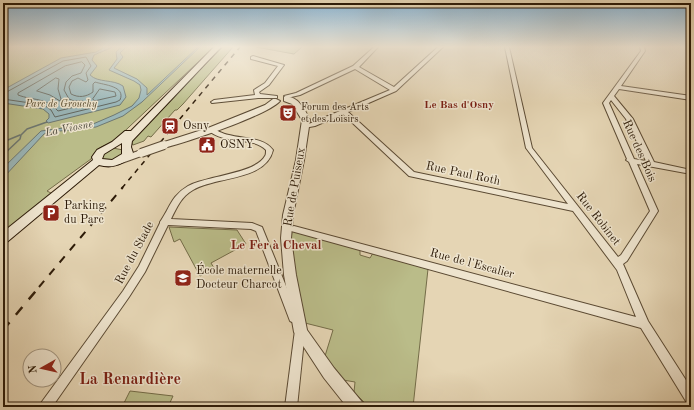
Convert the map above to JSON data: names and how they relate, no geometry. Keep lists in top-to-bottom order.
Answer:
{
  "streets": {
    "street": [
      "Rue des Bois",
      "Rue Paul Roth",
      "Rue de Puiseux",
      "Rue Robinet",
      "Rue du Stade",
      "Rue de l'Escalier"
    ]
  },
  "crossings": [
    ["Rue des Bois", "Rue Robinet"],
    ["Rue Paul Roth", "Rue Robinet"],
    ["Rue Robinet", "Rue de l'Escalier"]
  ],
  "districts": ["Le Bas d'Osny", "Le Fer à Cheval", "La Renardière"],
  "water": ["La Viosne"],
  "parks": ["Parc de Grouchy"],
  "places": {
    "theatre": ["Forum des Arts et des Loisirs"],
    "station": ["Osny"],
    "public building": ["OSNY"],
    "parking": ["Parking du Parc"],
    "school or university": ["École maternelle Docteur Charcot"]
  },
  "north": "left"
}
